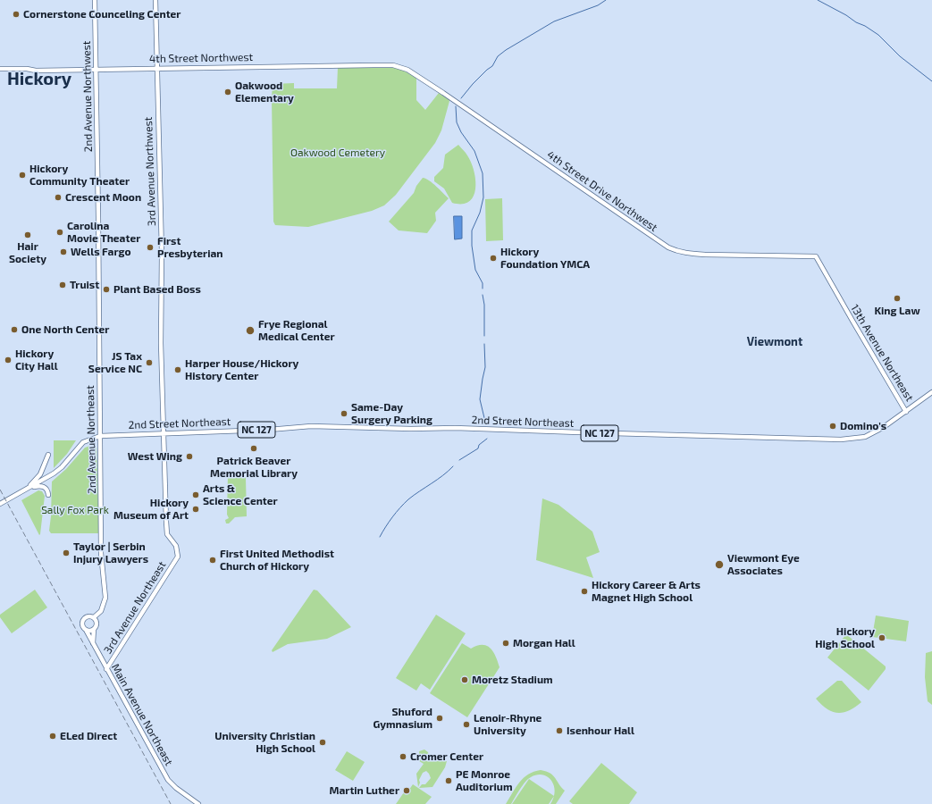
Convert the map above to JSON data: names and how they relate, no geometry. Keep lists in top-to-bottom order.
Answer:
{
  "streets": {
    "main road": [
      "4th Street Northwest",
      "2nd Avenue Northwest",
      "3rd Avenue Northwest",
      "4th Street Drive Northwest",
      "13th Avenue Northeast",
      "2nd Street Northeast",
      "NC 127",
      "2nd Avenue Northeast",
      "3rd Avenue Northeast",
      "Main Avenue Northeast"
    ]
  },
  "crossings": [
    ["4th Street Northwest", "2nd Avenue Northwest"],
    ["4th Street Northwest", "3rd Avenue Northwest"],
    ["4th Street Northwest", "4th Street Drive Northwest"],
    ["2nd Avenue Northwest", "2nd Avenue Northeast"],
    ["3rd Avenue Northwest", "3rd Avenue Northeast"],
    ["4th Street Drive Northwest", "13th Avenue Northeast"],
    ["13th Avenue Northeast", "2nd Street Northeast"],
    ["2nd Street Northeast", "NC 127"],
    ["2nd Street Northeast", "2nd Avenue Northeast"],
    ["2nd Street Northeast", "3rd Avenue Northeast"],
    ["NC 127", "2nd Avenue Northeast"],
    ["2nd Avenue Northeast", "Main Avenue Northeast"],
    ["3rd Avenue Northeast", "Main Avenue Northeast"]
  ],
  "districts": ["Hickory", "Viewmont"],
  "parks": ["Oakwood Cemetery", "Sally Fox Park"],
  "places": [
    "Cornerstone Counceling Center",
    "Oakwood Elementary",
    "Hickory Community Theater",
    "Crescent Moon",
    "Carolina Movie Theater",
    "Hair Society",
    "First Presbyterian",
    "Wells Fargo",
    "Hickory Foundation YMCA",
    "Truist",
    "Plant Based Boss",
    "King Law",
    "One North Center",
    "Frye Regional Medical Center",
    "Hickory City Hall",
    "JS Tax Service NC",
    "Harper House/Hickory History Center",
    "Same-Day Surgery Parking",
    "Domino's",
    "Patrick Beaver Memorial Library",
    "West Wing",
    "Arts & Science Center",
    "Hickory Museum of Art",
    "Taylor | Serbin Injury Lawyers",
    "First United Methodist Church of Hickory",
    "Viewmont Eye Associates",
    "Hickory Career & Arts Magnet High School",
    "Hickory High School",
    "Morgan Hall",
    "Moretz Stadium",
    "Shuford Gymnasium",
    "Lenoir-Rhyne University",
    "Isenhour Hall",
    "ELed Direct",
    "University Christian High School",
    "Cromer Center",
    "PE Monroe Auditorium",
    "Martin Luther"
  ]
}
